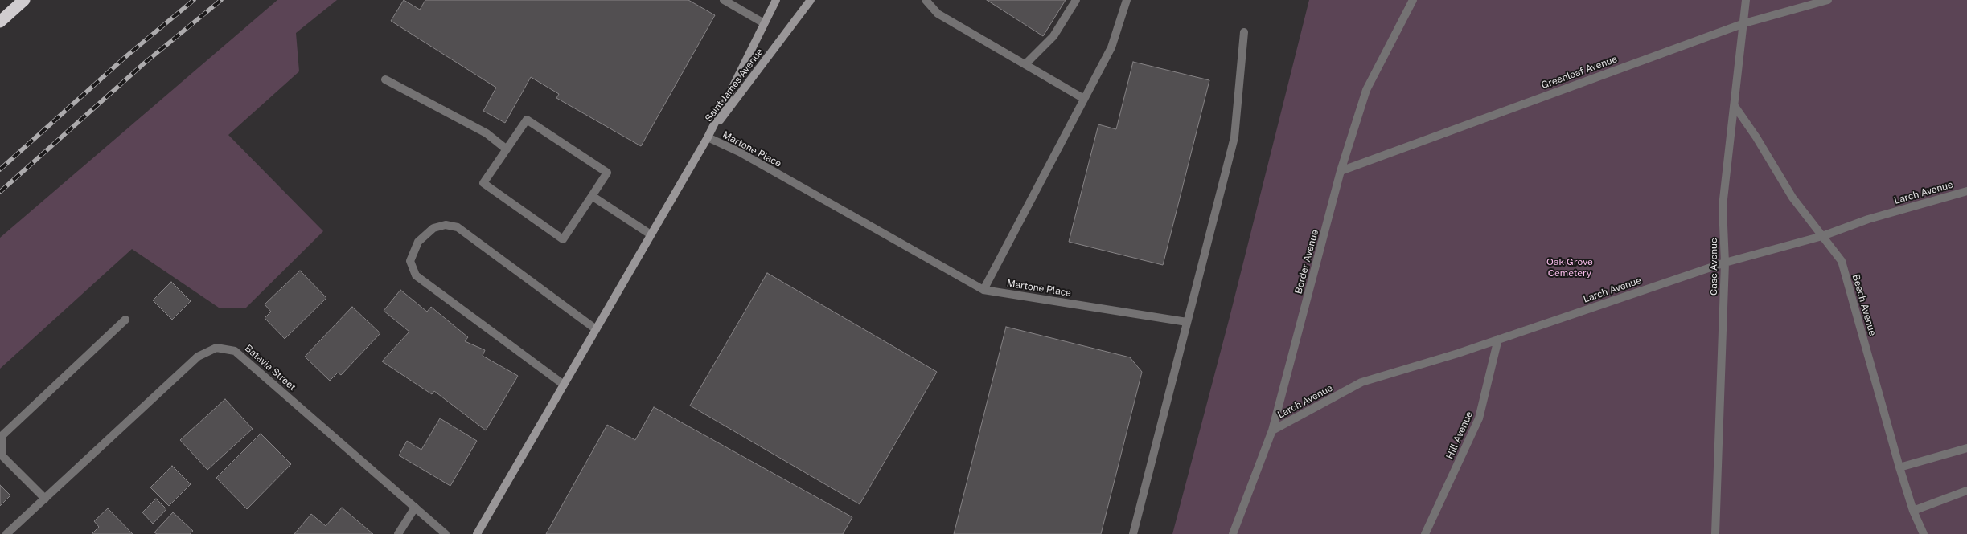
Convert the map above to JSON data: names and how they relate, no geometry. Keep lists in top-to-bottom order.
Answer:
{
  "streets": {
    "main road": ["Saint James Avenue"],
    "street": [
      "Greenleaf Avenue",
      "Martone Place",
      "Larch Avenue",
      "Border Avenue",
      "Case Avenue",
      "Beech Avenue",
      "Batavia Street",
      "Hill Avenue"
    ]
  },
  "crossings": [
    ["Greenleaf Avenue", "Border Avenue"],
    ["Greenleaf Avenue", "Case Avenue"],
    ["Saint James Avenue", "Martone Place"],
    ["Larch Avenue", "Border Avenue"],
    ["Larch Avenue", "Case Avenue"],
    ["Larch Avenue", "Beech Avenue"],
    ["Larch Avenue", "Hill Avenue"],
    ["Case Avenue", "Beech Avenue"]
  ],
  "parks": ["Oak Grove Cemetery"]
}
